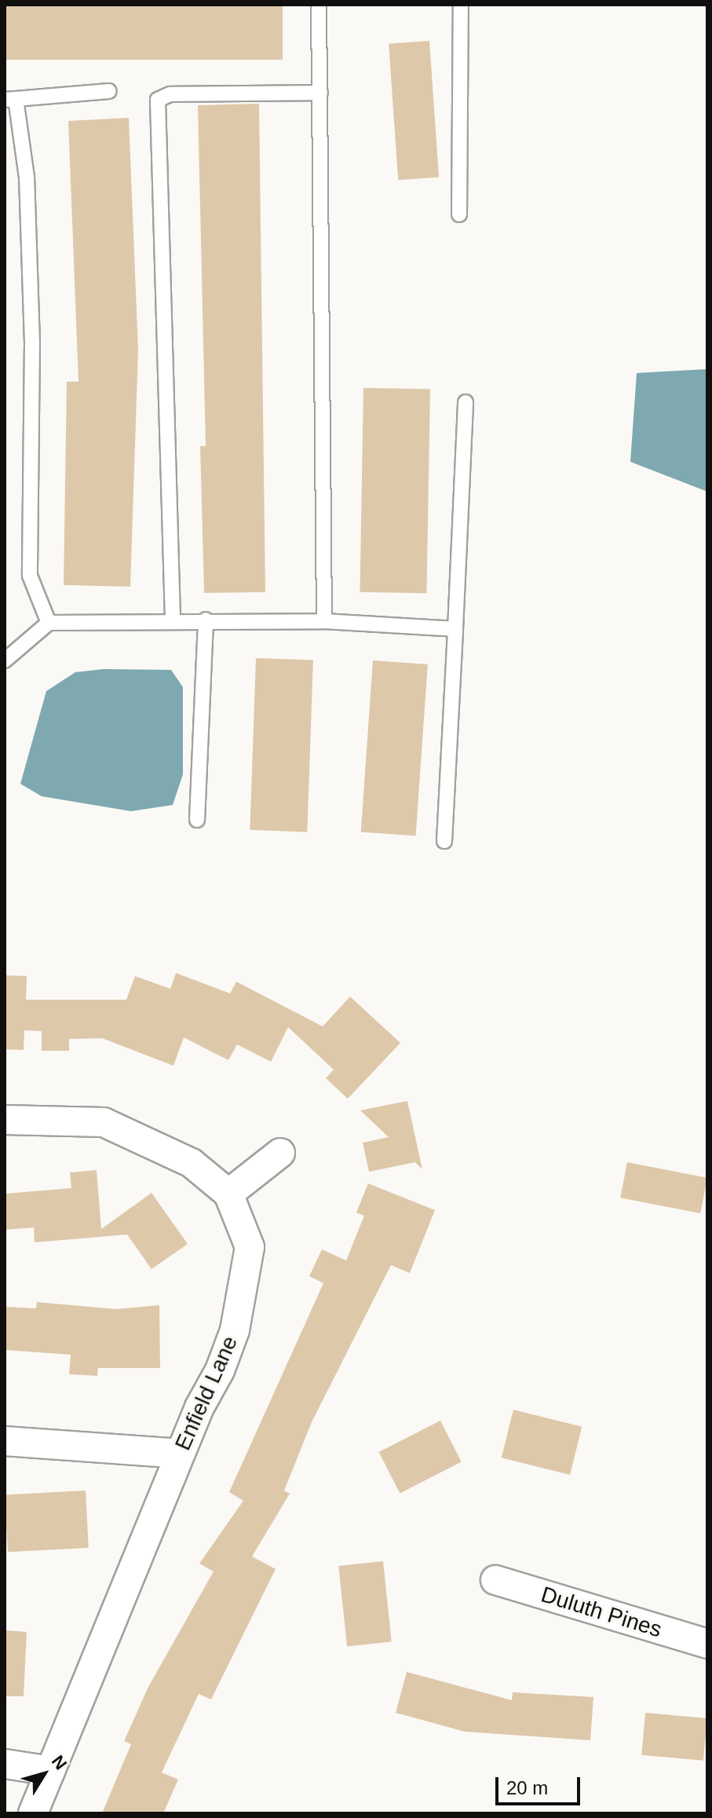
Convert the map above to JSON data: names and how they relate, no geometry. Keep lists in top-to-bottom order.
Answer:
{
  "streets": {
    "street": ["Enfield Lane", "Duluth Pines"]
  },
  "scale_bar": "20 m",
  "north": "top right"
}
